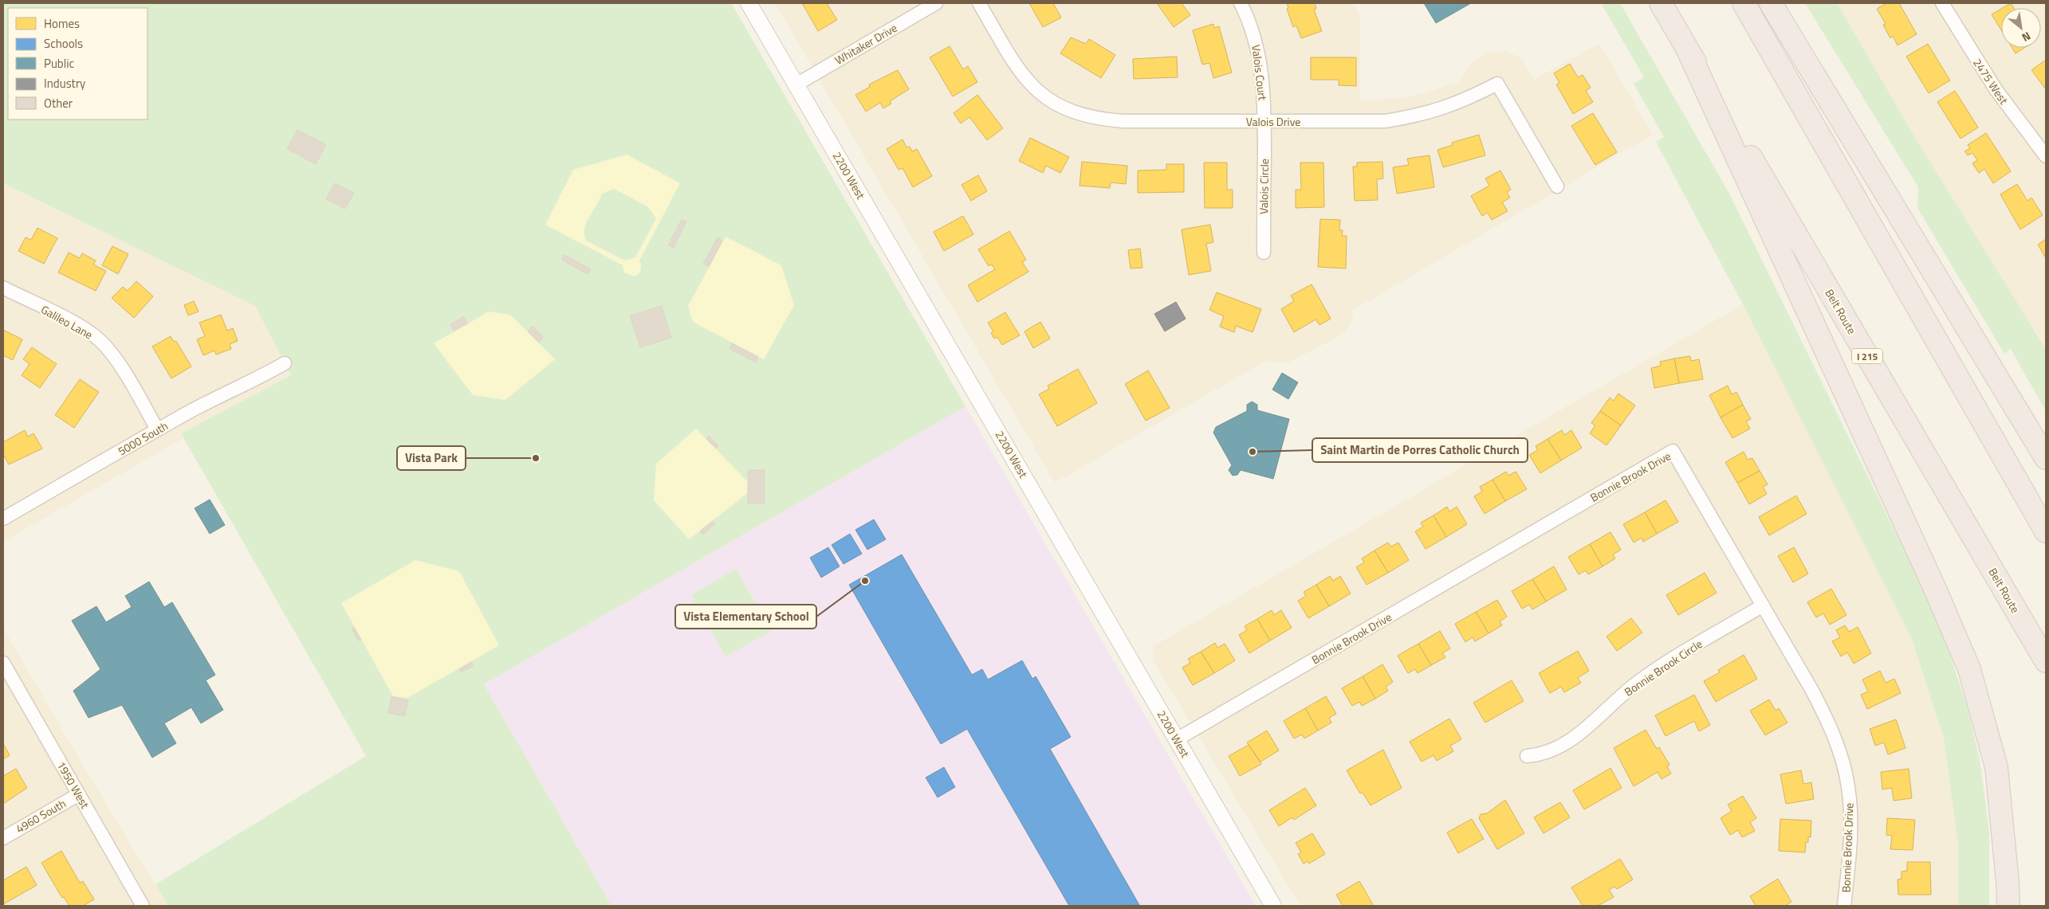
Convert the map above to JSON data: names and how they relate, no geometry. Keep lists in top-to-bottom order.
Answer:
{
  "streets": {
    "highway": ["Belt Route", "I 215"],
    "street": [
      "Whitaker Drive",
      "Valois Court",
      "2475 West",
      "Valois Drive",
      "2200 West",
      "Valois Circle",
      "Galileo Lane",
      "5000 South",
      "Bonnie Brook Drive",
      "Bonnie Brook Circle",
      "1950 West",
      "4960 South"
    ]
  },
  "crossings": [
    ["Whitaker Drive", "2200 West"],
    ["Valois Court", "Valois Drive"],
    ["Valois Court", "Valois Circle"],
    ["Valois Drive", "Valois Circle"],
    ["2200 West", "Bonnie Brook Drive"],
    ["Galileo Lane", "5000 South"],
    ["Bonnie Brook Drive", "Bonnie Brook Circle"],
    ["1950 West", "4960 South"]
  ],
  "places": ["Saint Martin de Porres Catholic Church", "Vista Park", "Vista Elementary School"],
  "legend": [
    "Homes",
    "Schools",
    "Public",
    "Industry",
    "Other"
  ],
  "north": "bottom right"
}
